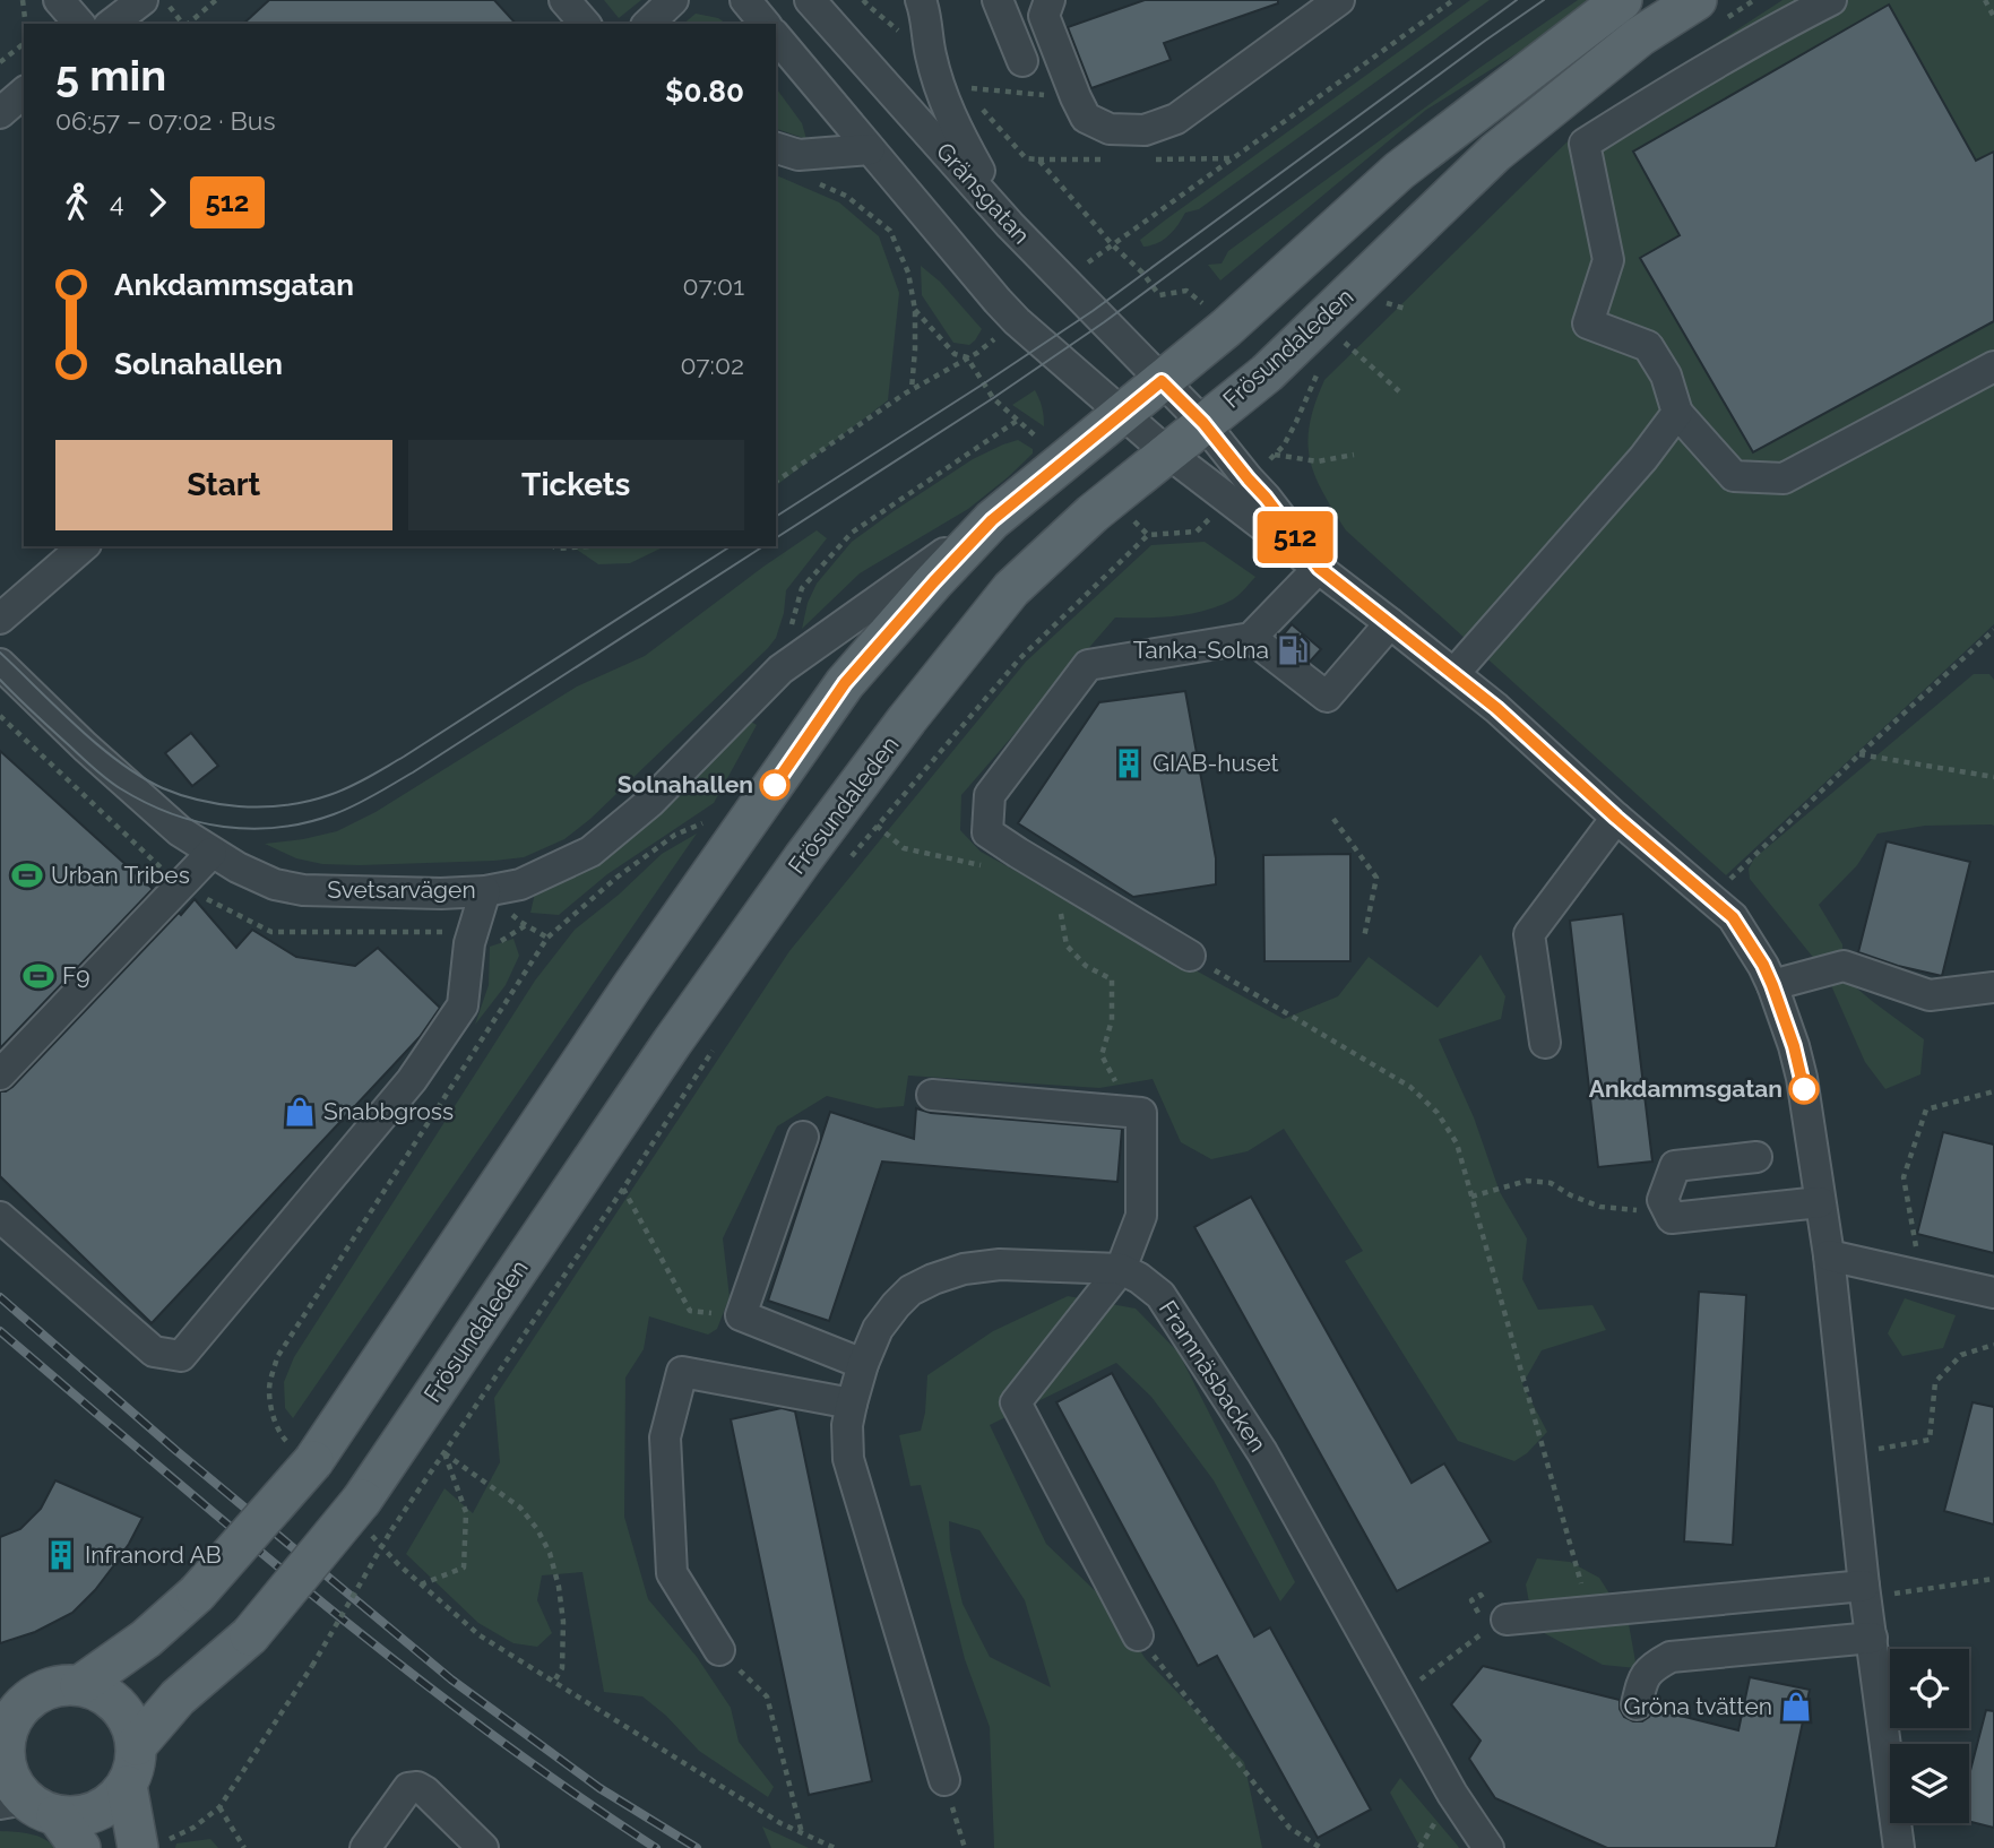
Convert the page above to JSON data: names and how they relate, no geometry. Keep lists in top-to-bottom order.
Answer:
{
  "streets": {
    "main road": ["Frösundaleden"],
    "street": ["Gränsgatan", "Svetsarvägen", "Framnäsbacken"]
  },
  "crossings": [
    ["Gränsgatan", "Frösundaleden"]
  ],
  "places": {
    "fuel station": ["Tanka-Solna"],
    "building": ["GIAB-huset", "Infranord AB"],
    "other": ["Solnahallen", "Ankdammsgatan"],
    "sports": ["Urban Tribes", "F9"],
    "shop": ["Snabbgross", "Gröna tvätten"]
  },
  "lines": ["bus line 512"],
  "page": {
    "on_map": "512",
    "heading": ["5 min", "06:57 – 07:02 · Bus", "$0.80"],
    "legs": ["4", "512"],
    "list": [
      {
        "name": "Ankdammsgatan",
        "value": "07:01"
      },
      {
        "name": "Solnahallen",
        "value": "07:02"
      }
    ],
    "buttons": ["Start", "Tickets"]
  }
}
